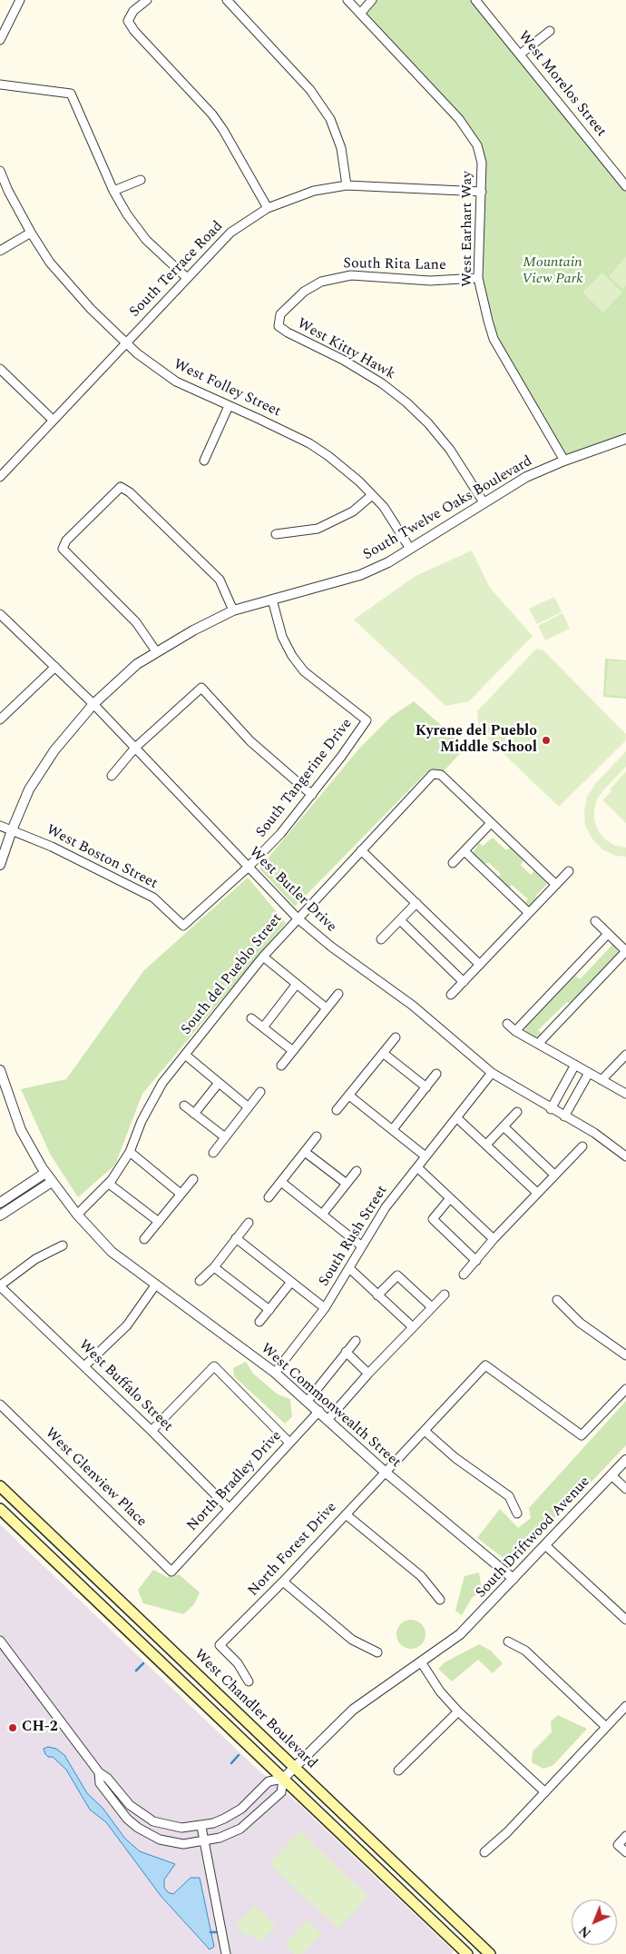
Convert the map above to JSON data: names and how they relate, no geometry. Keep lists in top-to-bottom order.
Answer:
{
  "streets": {
    "main road": ["West Chandler Boulevard"],
    "street": [
      "West Morelos Street",
      "West Earhart Way",
      "South Rita Lane",
      "South Terrace Road",
      "West Kitty Hawk",
      "West Folley Street",
      "South Twelve Oaks Boulevard",
      "South Tangerine Drive",
      "West Boston Street",
      "West Butler Drive",
      "South del Pueblo Street",
      "South Rush Street",
      "West Buffalo Street",
      "West Commonwealth Street",
      "West Glenview Place",
      "North Bradley Drive",
      "South Driftwood Avenue",
      "North Forest Drive"
    ]
  },
  "crossings": [
    ["West Earhart Way", "South Rita Lane"],
    ["West Earhart Way", "South Terrace Road"],
    ["West Earhart Way", "South Twelve Oaks Boulevard"],
    ["South Rita Lane", "West Kitty Hawk"],
    ["South Terrace Road", "West Folley Street"],
    ["West Kitty Hawk", "South Twelve Oaks Boulevard"],
    ["West Folley Street", "South Twelve Oaks Boulevard"],
    ["South Twelve Oaks Boulevard", "South Tangerine Drive"],
    ["South Twelve Oaks Boulevard", "West Boston Street"],
    ["South Twelve Oaks Boulevard", "West Butler Drive"],
    ["South Tangerine Drive", "West Boston Street"],
    ["South Tangerine Drive", "West Butler Drive"],
    ["West Butler Drive", "South del Pueblo Street"],
    ["West Butler Drive", "South Rush Street"],
    ["South del Pueblo Street", "West Commonwealth Street"],
    ["South Rush Street", "West Commonwealth Street"],
    ["West Buffalo Street", "North Bradley Drive"],
    ["West Commonwealth Street", "North Bradley Drive"],
    ["West Commonwealth Street", "South Driftwood Avenue"],
    ["West Commonwealth Street", "North Forest Drive"],
    ["West Glenview Place", "North Bradley Drive"],
    ["South Driftwood Avenue", "West Chandler Boulevard"]
  ],
  "parks": ["Mountain View Park"],
  "places": ["Kyrene del Pueblo Middle School", "CH-2"],
  "north": "bottom left"
}
